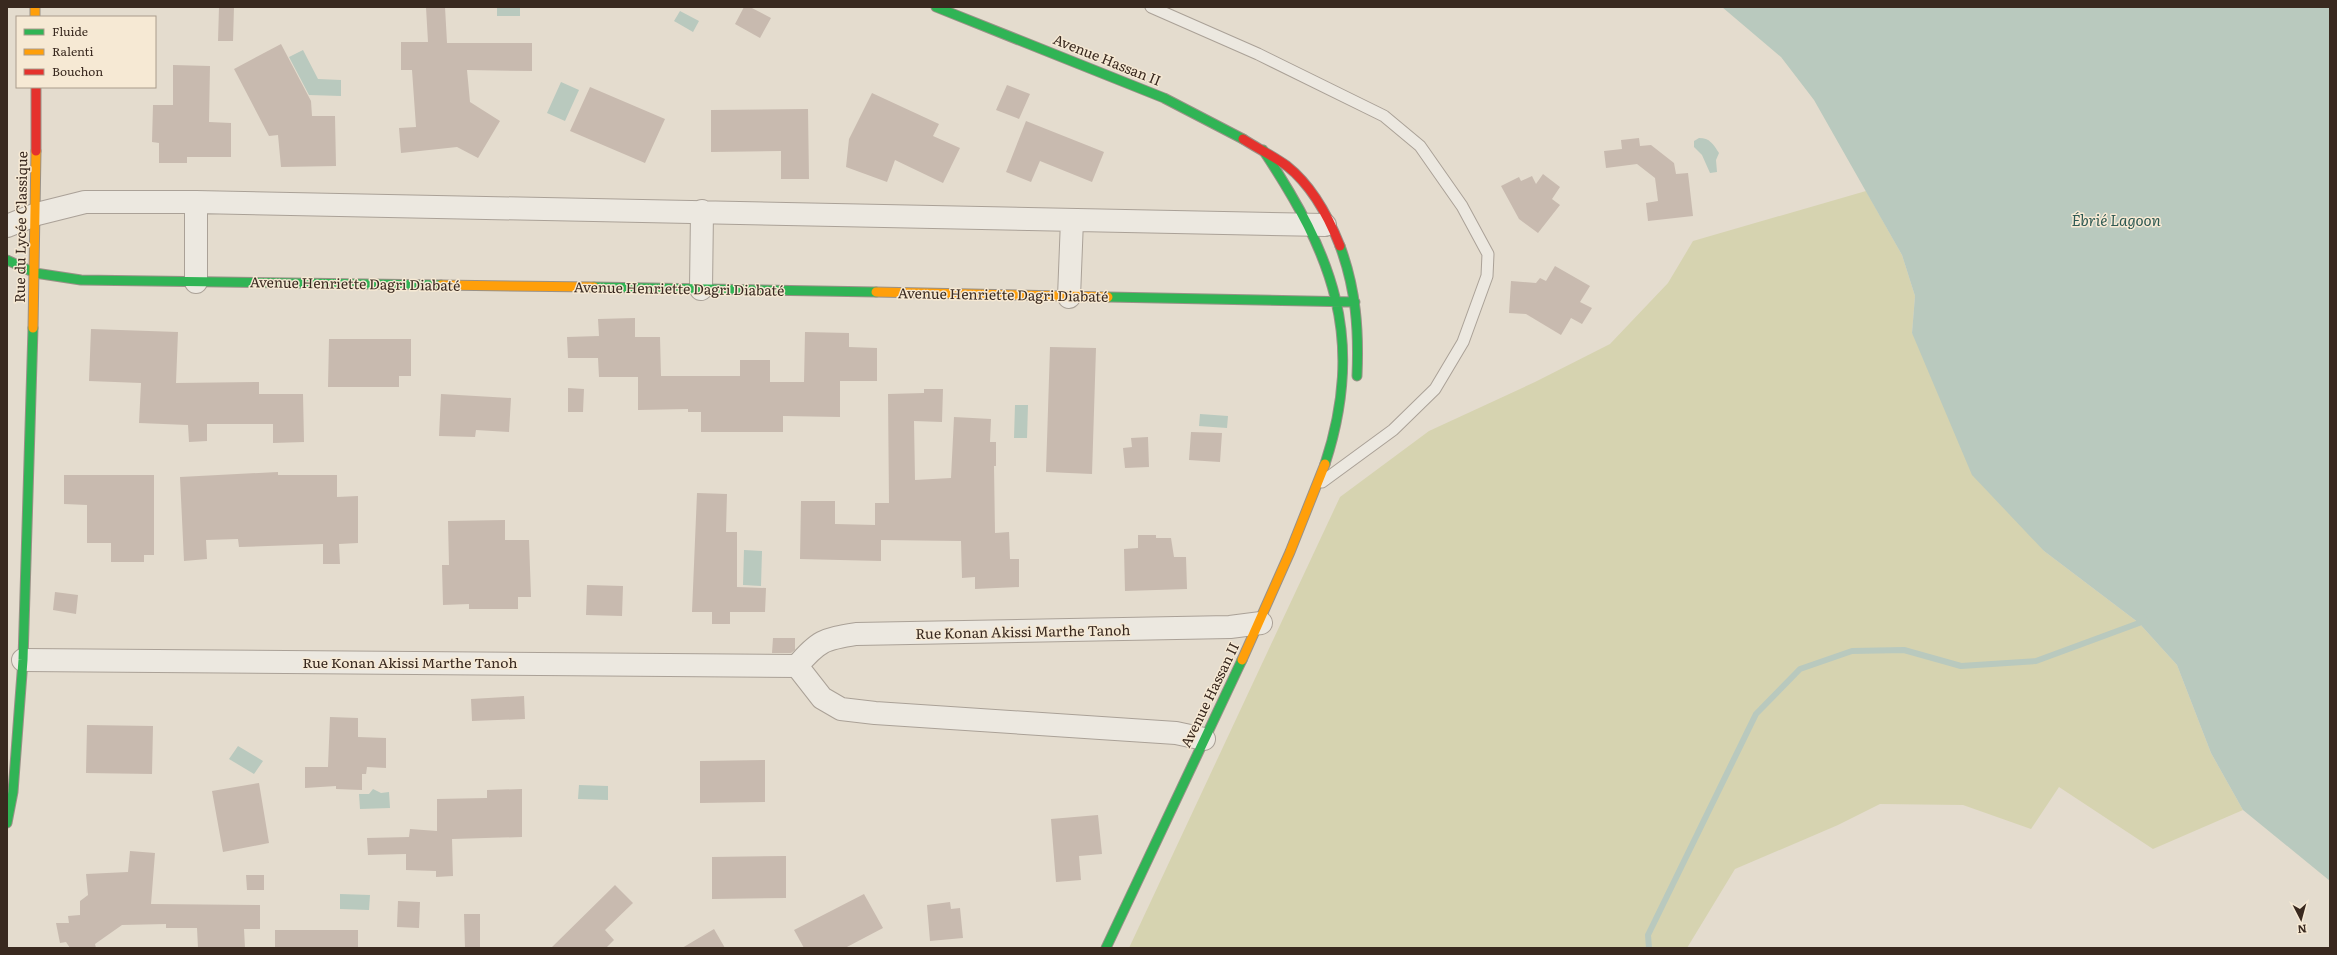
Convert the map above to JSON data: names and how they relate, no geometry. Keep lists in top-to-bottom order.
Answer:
{
  "streets": {
    "street": [
      "Avenue Hassan II",
      "Rue du Lycée Classique",
      "Avenue Henriette Dagri Diabaté",
      "Rue Konan Akissi Marthe Tanoh"
    ]
  },
  "crossings": [
    ["Avenue Hassan II", "Avenue Henriette Dagri Diabaté"],
    ["Avenue Hassan II", "Rue Konan Akissi Marthe Tanoh"],
    ["Rue du Lycée Classique", "Avenue Henriette Dagri Diabaté"],
    ["Rue du Lycée Classique", "Rue Konan Akissi Marthe Tanoh"]
  ],
  "water": ["Ébrié Lagoon"],
  "legend": ["Fluide", "Ralenti", "Bouchon"],
  "north": "bottom"
}
